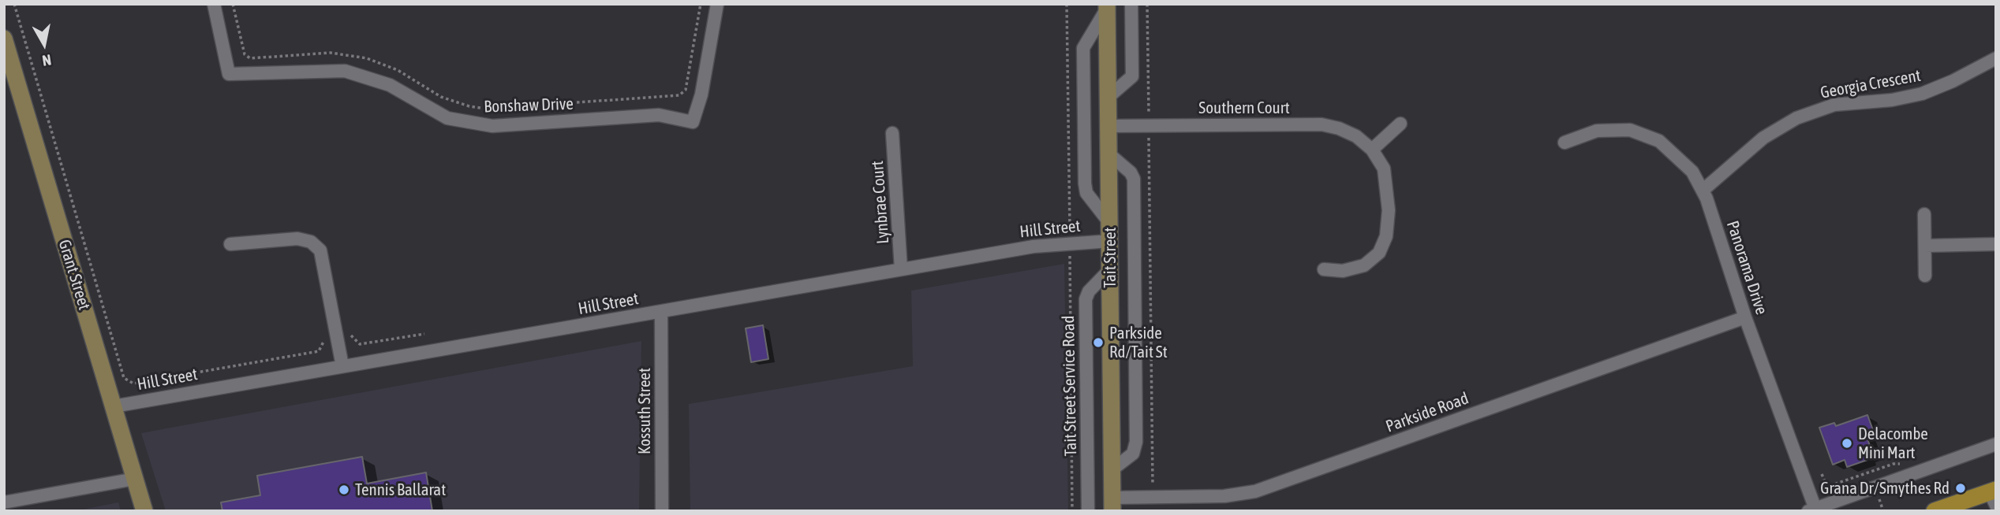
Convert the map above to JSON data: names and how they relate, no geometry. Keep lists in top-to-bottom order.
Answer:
{
  "streets": {
    "street": [
      "Georgia Crescent",
      "Bonshaw Drive",
      "Southern Court",
      "Lynbrae Court",
      "Hill Street",
      "Tait Street",
      "Panorama Drive",
      "Grant Street",
      "Tait Street Service Road",
      "Kossuth Street",
      "Parkside Road"
    ]
  },
  "crossings": [
    ["Georgia Crescent", "Panorama Drive"],
    ["Southern Court", "Tait Street"],
    ["Lynbrae Court", "Hill Street"],
    ["Hill Street", "Tait Street"],
    ["Hill Street", "Grant Street"],
    ["Hill Street", "Kossuth Street"],
    ["Tait Street", "Tait Street Service Road"],
    ["Tait Street", "Parkside Road"],
    ["Panorama Drive", "Parkside Road"]
  ],
  "places": [
    "Parkside Rd/Tait St",
    "Delacombe Mini Mart",
    "Grana Dr/Smythes Rd",
    "Tennis Ballarat"
  ],
  "north": "bottom"
}
